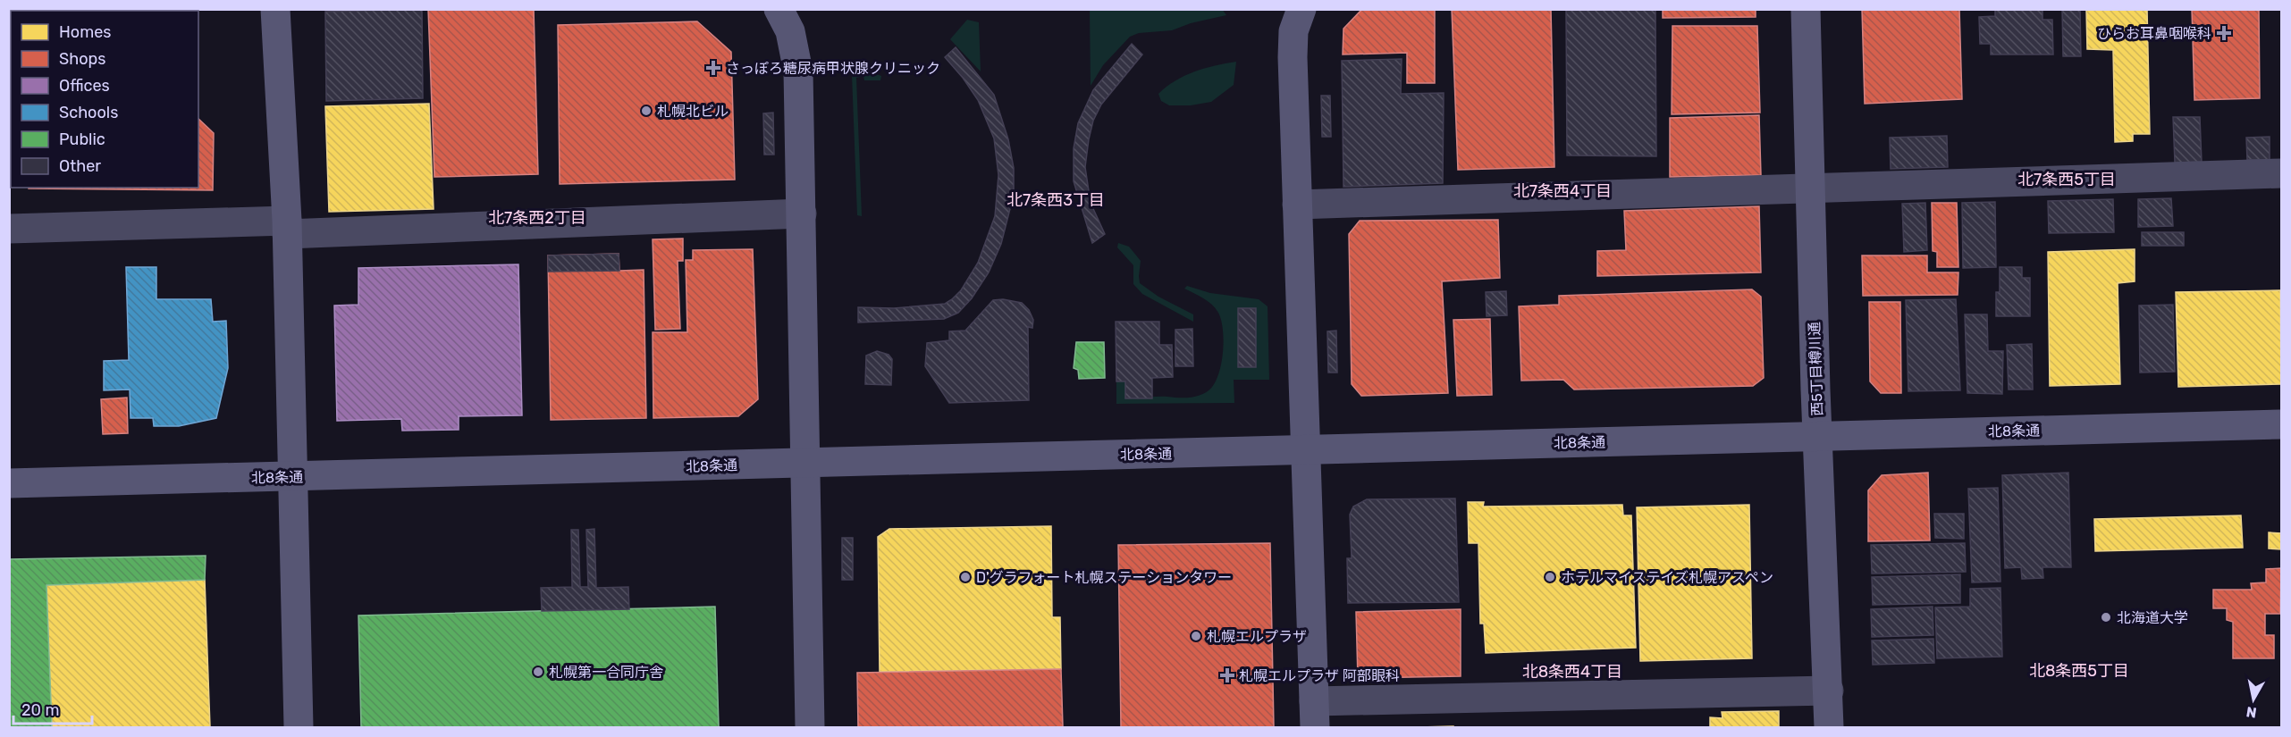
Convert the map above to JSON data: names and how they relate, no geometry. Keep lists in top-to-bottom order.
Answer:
{
  "streets": {
    "street": ["西5丁目樽川通", "北8条通"]
  },
  "crossings": [
    ["西5丁目樽川通", "北8条通"]
  ],
  "districts": [
    "北7条西5丁目",
    "北7条西4丁目",
    "北7条西3丁目",
    "北7条西2丁目",
    "北8条西5丁目",
    "北8条西4丁目"
  ],
  "places": {
    "health": ["ひらお耳鼻咽喉科", "さっぽろ糖尿病甲状腺クリニック", "札幌エルプラザ 阿部眼科"],
    "other": [
      "札幌北ビル",
      "D'グラフォート札幌ステーションタワー",
      "ホテルマイステイズ札幌アスペン",
      "北海道大学",
      "札幌エルプラザ",
      "札幌第一合同庁舎"
    ]
  },
  "legend": [
    "Homes",
    "Shops",
    "Offices",
    "Schools",
    "Public",
    "Other"
  ],
  "scale_bar": "20 m",
  "north": "bottom"
}
